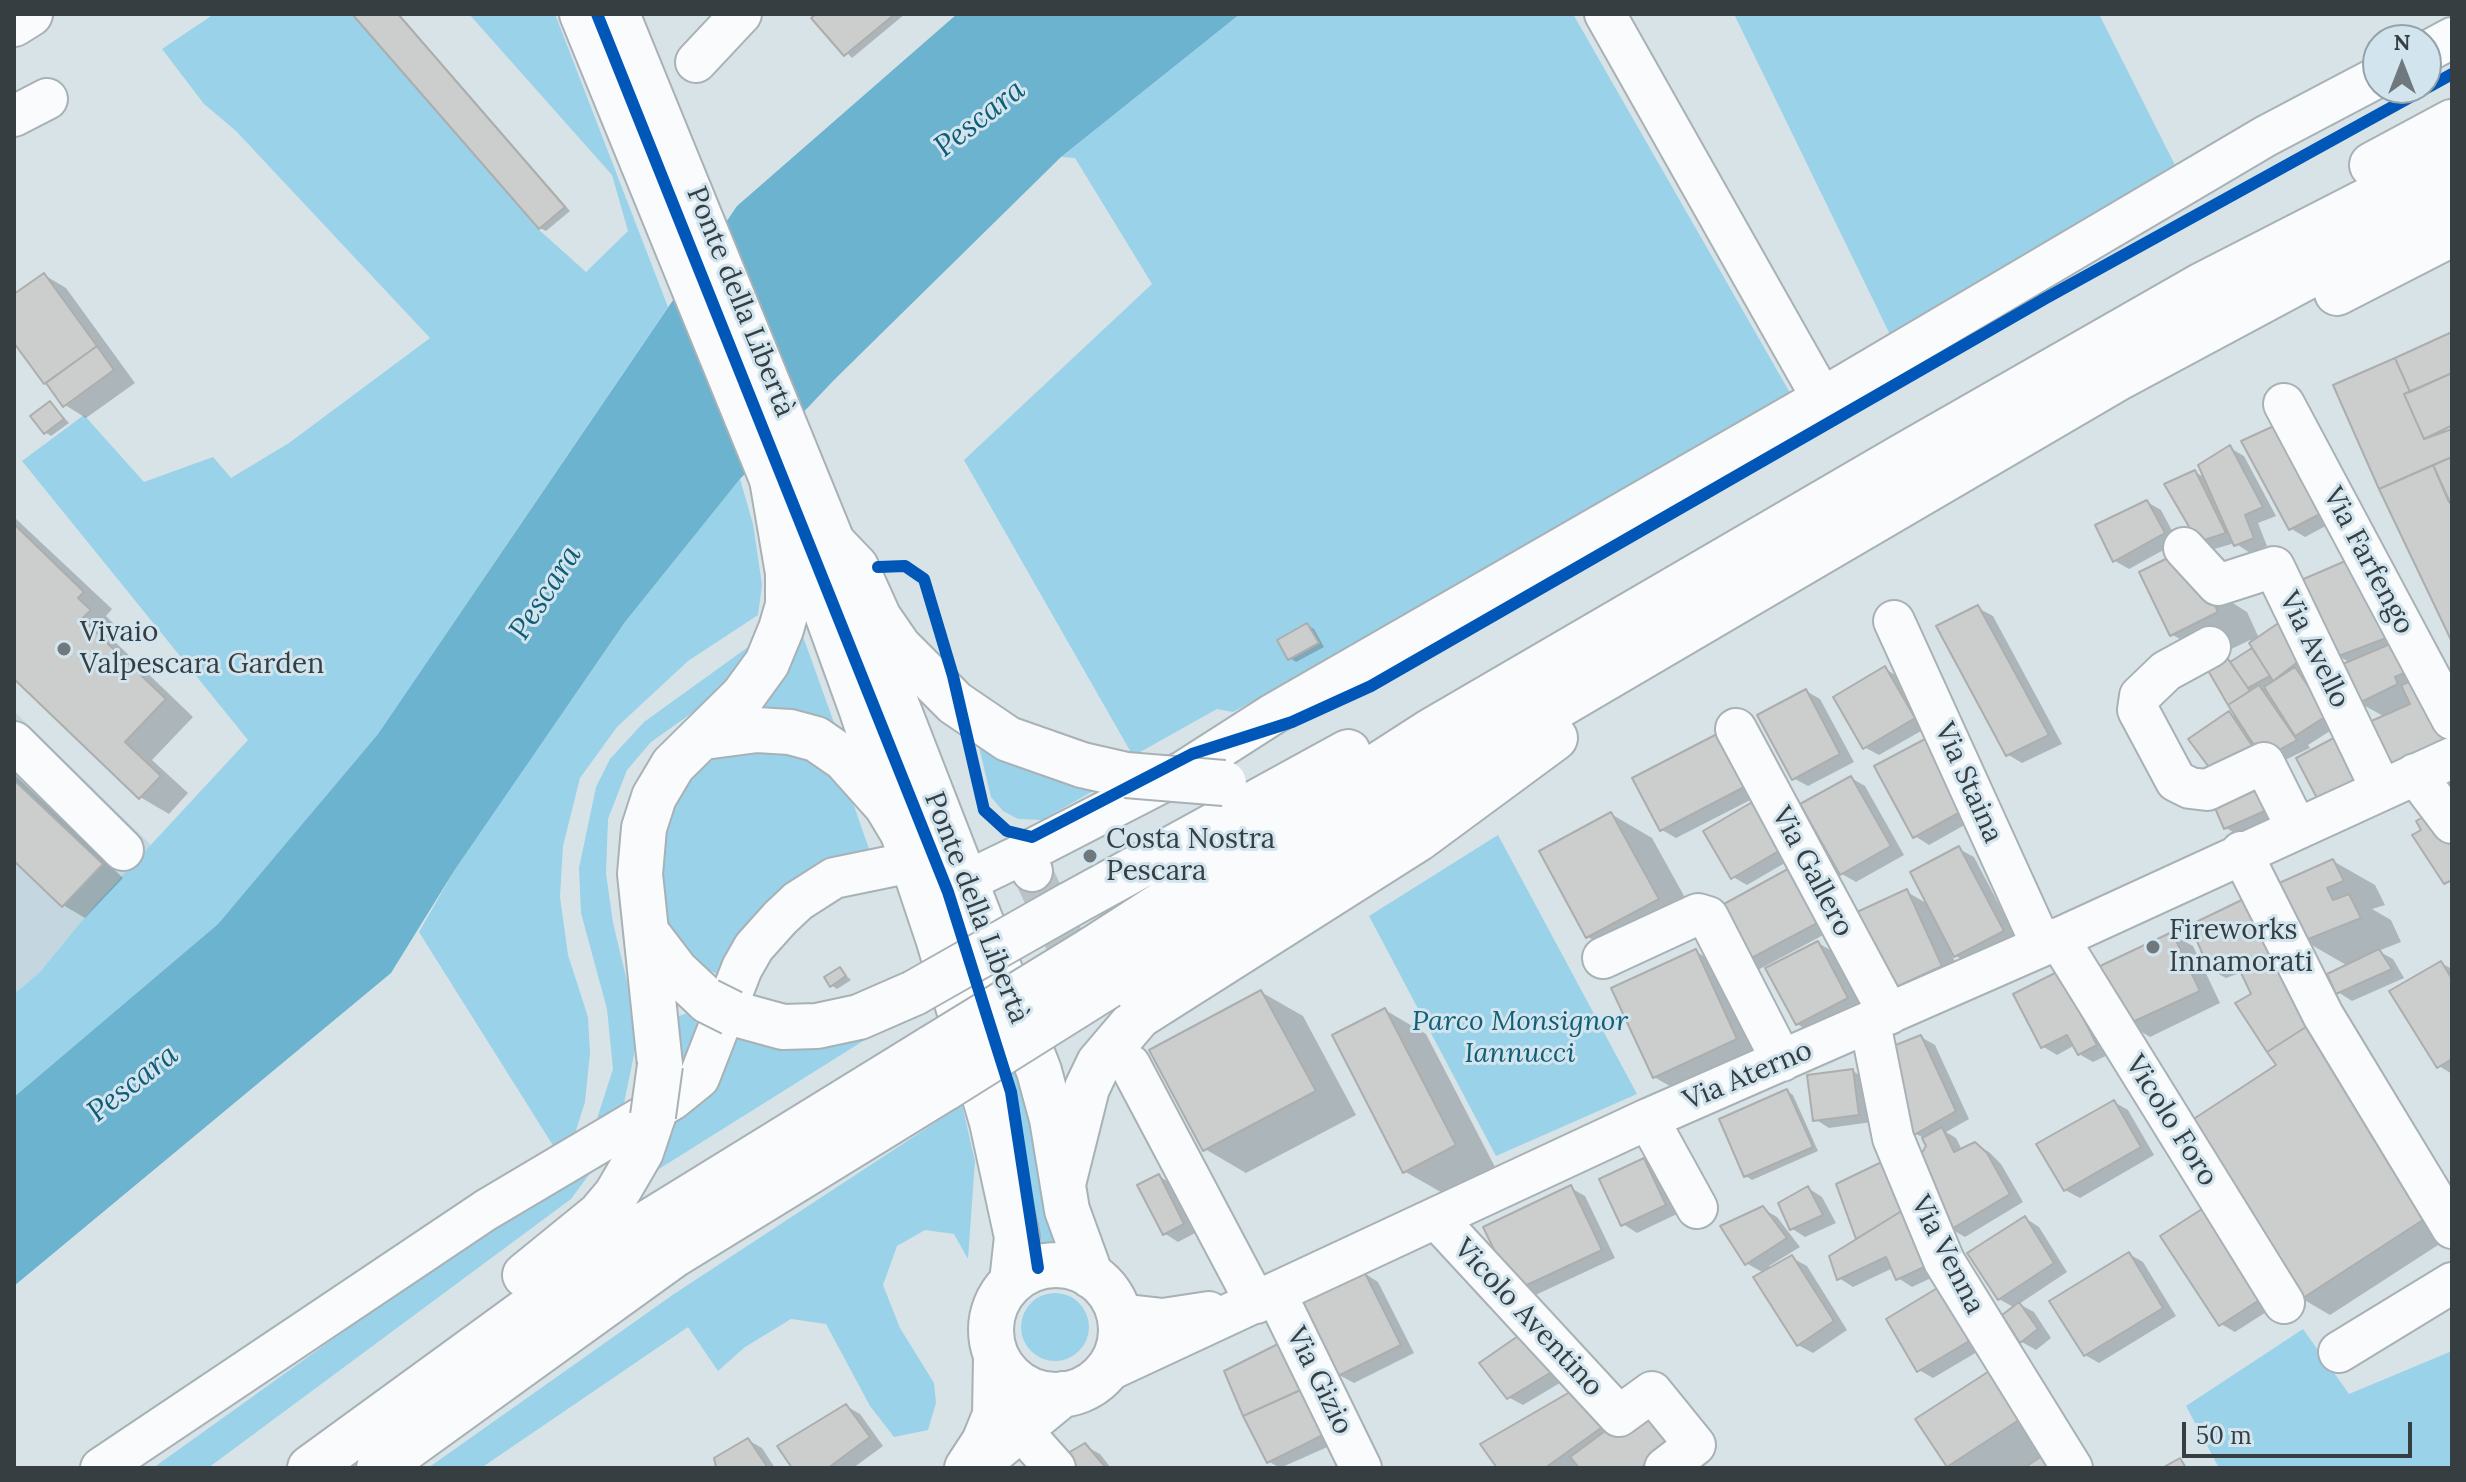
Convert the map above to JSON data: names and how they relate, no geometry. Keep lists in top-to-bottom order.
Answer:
{
  "streets": {
    "main road": ["Ponte della Libertà"],
    "street": [
      "Via Farfengo",
      "Via Avello",
      "Via Staina",
      "Via Gallero",
      "Via Aterno",
      "Vicolo Foro",
      "Via Venna",
      "Vicolo Aventino",
      "Via Gizio"
    ]
  },
  "crossings": [
    ["Ponte della Libertà", "Via Aterno"],
    ["Via Avello", "Via Aterno"],
    ["Via Staina", "Via Aterno"],
    ["Via Staina", "Vicolo Foro"],
    ["Via Gallero", "Via Aterno"],
    ["Via Gallero", "Via Venna"],
    ["Via Aterno", "Vicolo Foro"],
    ["Via Aterno", "Via Venna"],
    ["Via Aterno", "Vicolo Aventino"],
    ["Via Aterno", "Via Gizio"]
  ],
  "water": ["Pescara"],
  "parks": ["Parco Monsignor Iannucci"],
  "places": ["Vivaio Valpescara Garden", "Costa Nostra Pescara", "Fireworks Innamorati"],
  "scale_bar": "50 m",
  "north": "top"
}
